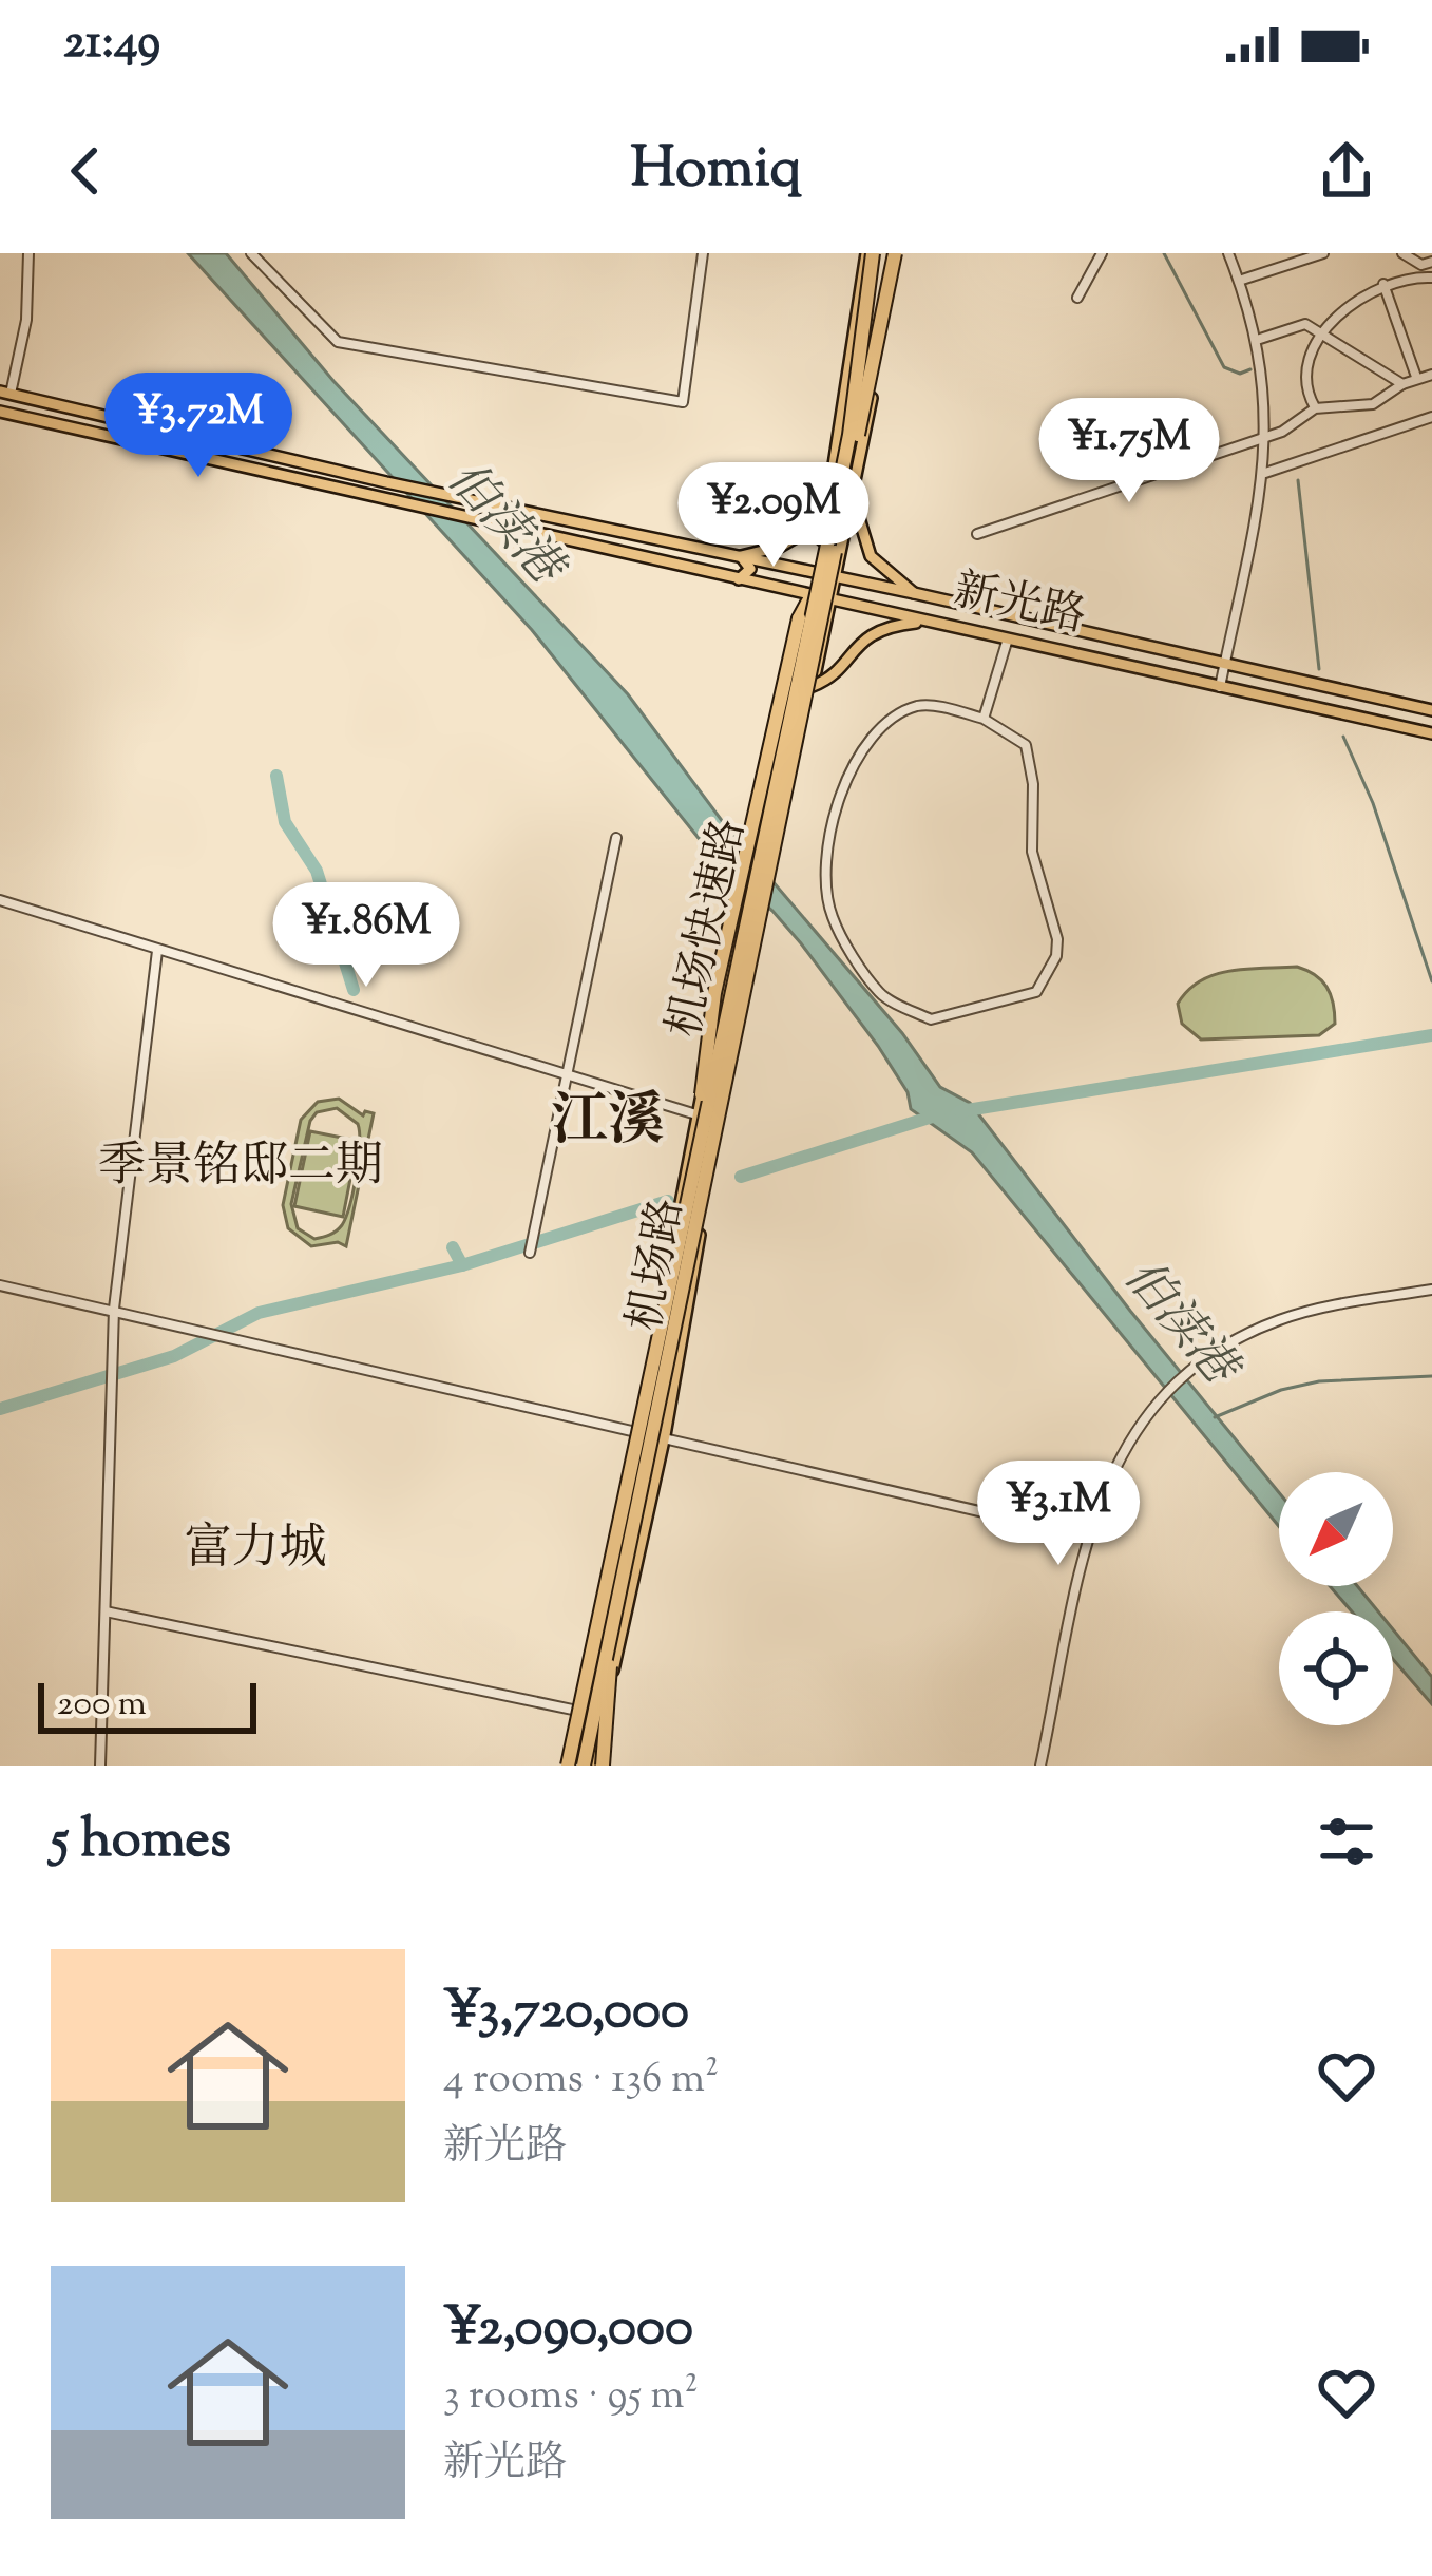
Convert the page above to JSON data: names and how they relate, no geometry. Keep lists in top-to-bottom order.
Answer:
{
  "streets": {
    "highway": ["机场快速路"],
    "main road": ["新光路", "机场路"]
  },
  "crossings": [
    ["新光路", "机场路"],
    ["机场快速路", "机场路"]
  ],
  "districts": ["江溪", "季景铭邸二期", "富力城"],
  "water": ["伯渎港"],
  "scale_bar": "200 m",
  "north": "bottom left",
  "page": {
    "status": "21:49",
    "header": "Homiq",
    "price": [
      "¥3.72M",
      "¥1.75M",
      "¥2.09M",
      "¥1.86M",
      "¥3.1M"
    ],
    "scale": "200 m",
    "heading": "5 homes",
    "list": [
      {
        "name": "¥3,720,000",
        "note": "4 rooms · 136 m² · 新光路"
      },
      {
        "name": "¥2,090,000",
        "note": "3 rooms · 95 m² · 新光路"
      }
    ]
  }
}
